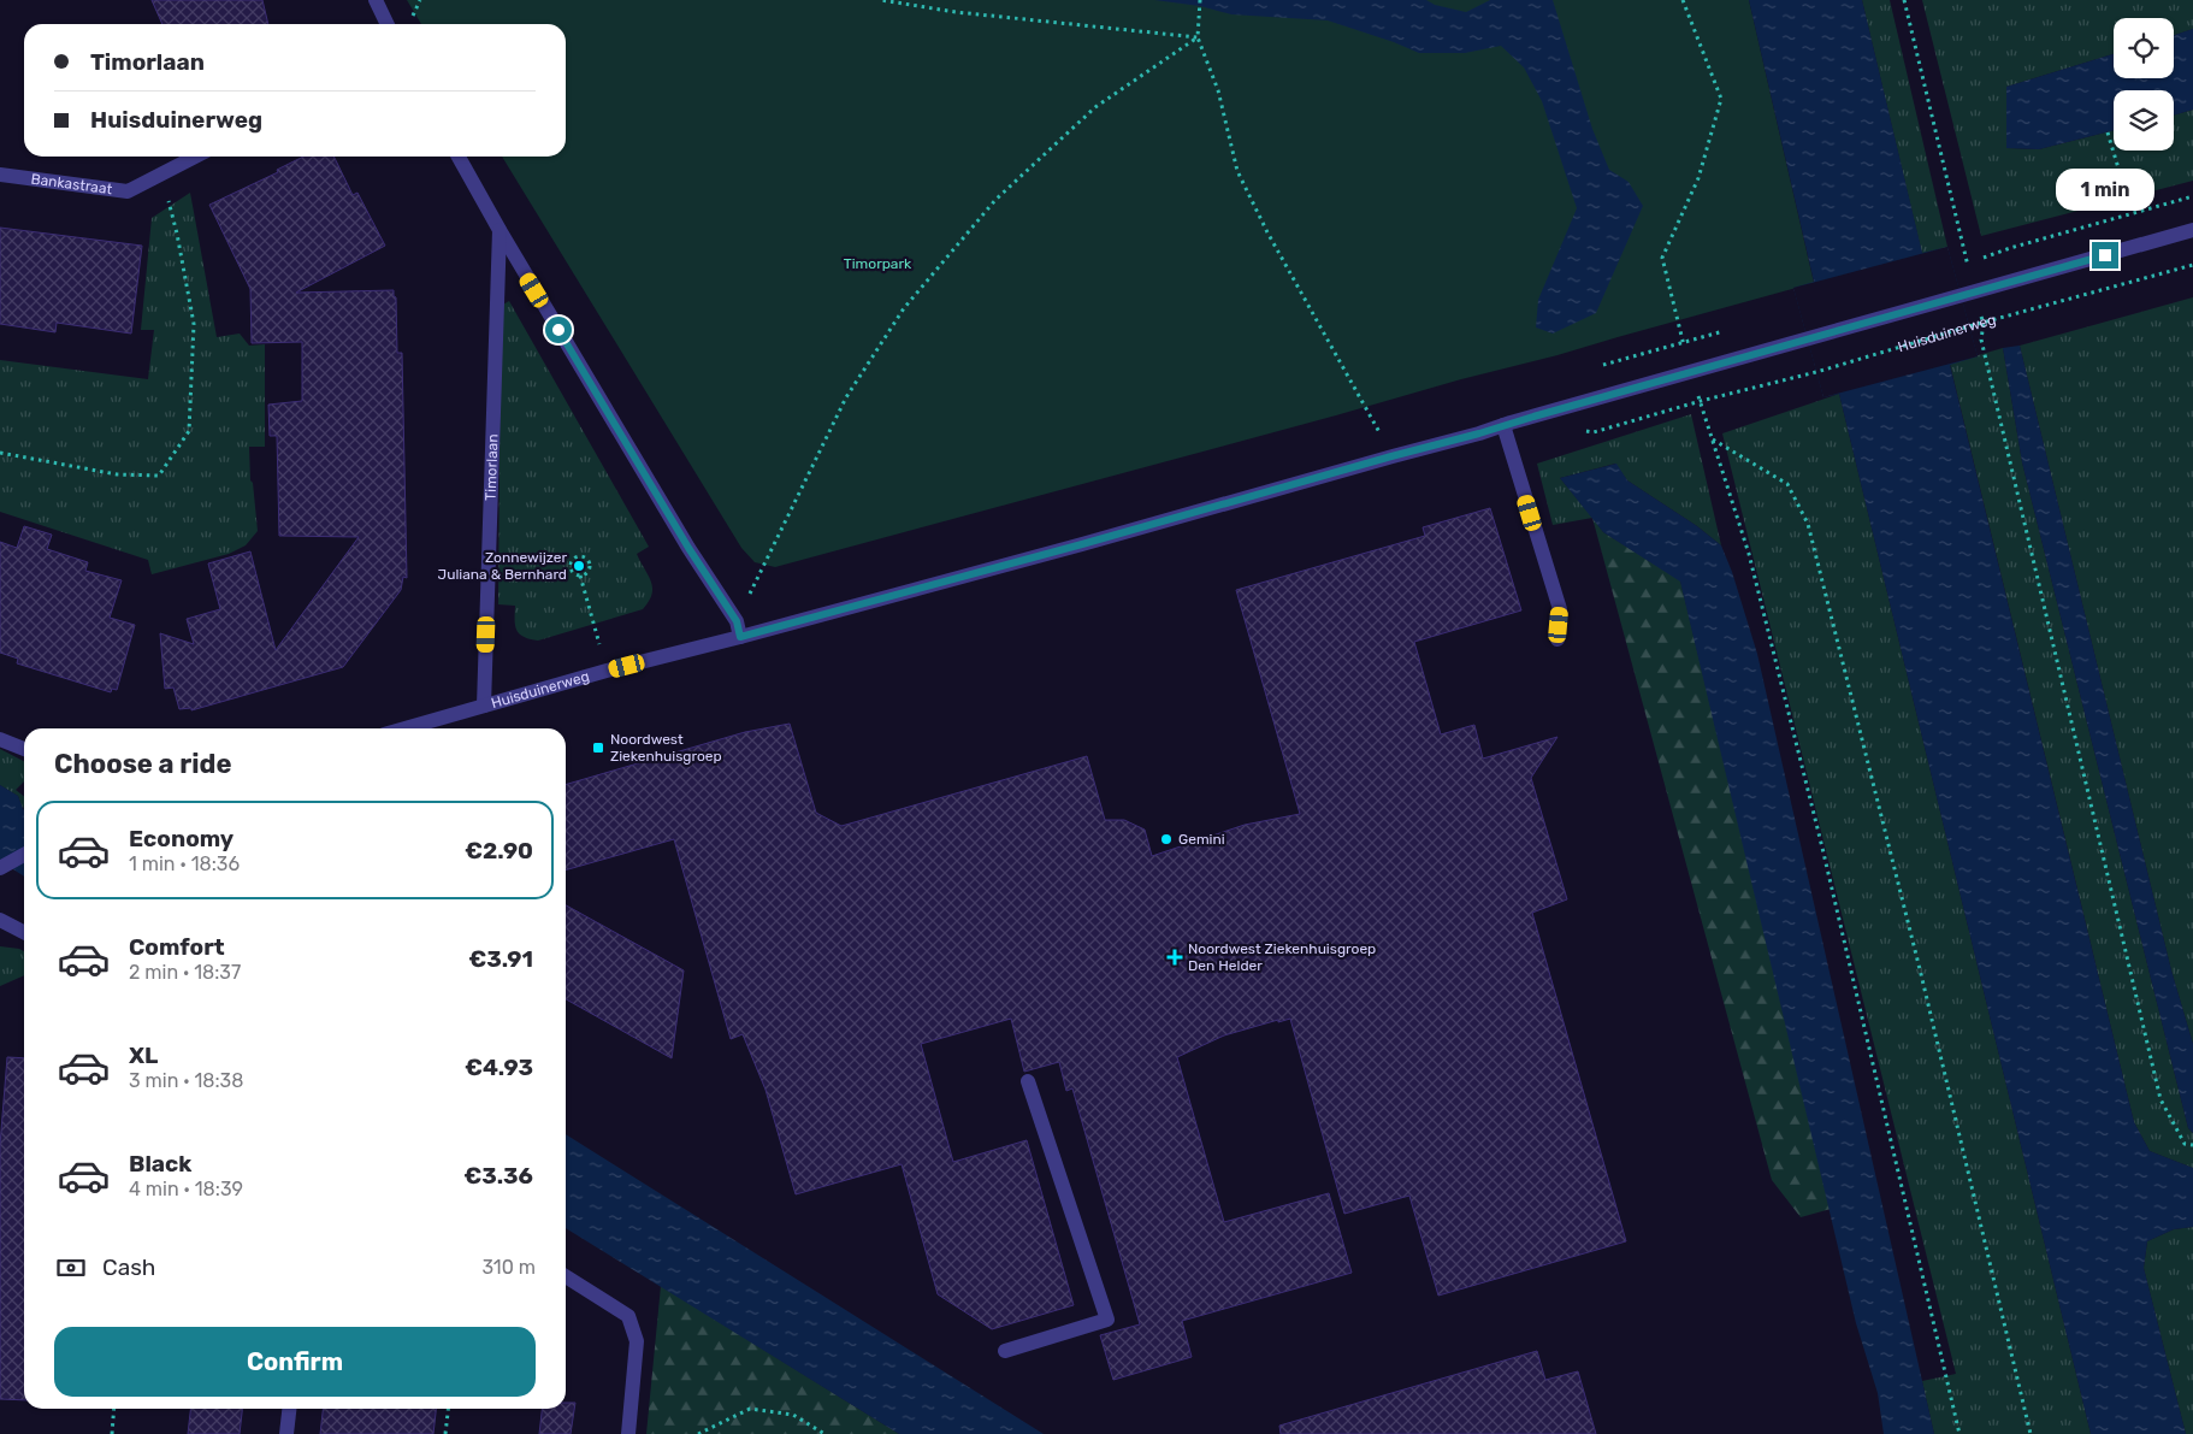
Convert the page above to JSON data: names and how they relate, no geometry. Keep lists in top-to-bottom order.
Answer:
{
  "streets": {
    "street": ["Bankastraat", "Huisduinerweg", "Timorlaan"]
  },
  "crossings": [
    ["Huisduinerweg", "Timorlaan"]
  ],
  "parks": ["Timorpark"],
  "places": {
    "other": ["Zonnewijzer Juliana & Bernhard", "Gemini"],
    "transit": ["Noordwest Ziekenhuisgroep"],
    "health": ["Noordwest Ziekenhuisgroep Den Helder"]
  },
  "page": {
    "banner": ["Timorlaan", "Huisduinerweg"],
    "bubble": "1 min",
    "heading": "Choose a ride",
    "list": [
      {
        "name": "Economy",
        "note": "1 min · 18:36",
        "value": "€2.90"
      },
      {
        "name": "Comfort",
        "note": "2 min · 18:37",
        "value": "€3.91"
      },
      {
        "name": "XL",
        "note": "3 min · 18:38",
        "value": "€4.93"
      },
      {
        "name": "Black",
        "note": "4 min · 18:39",
        "value": "€3.36"
      }
    ],
    "pay": ["Cash", "310 m"],
    "buttons": "Confirm"
  }
}
